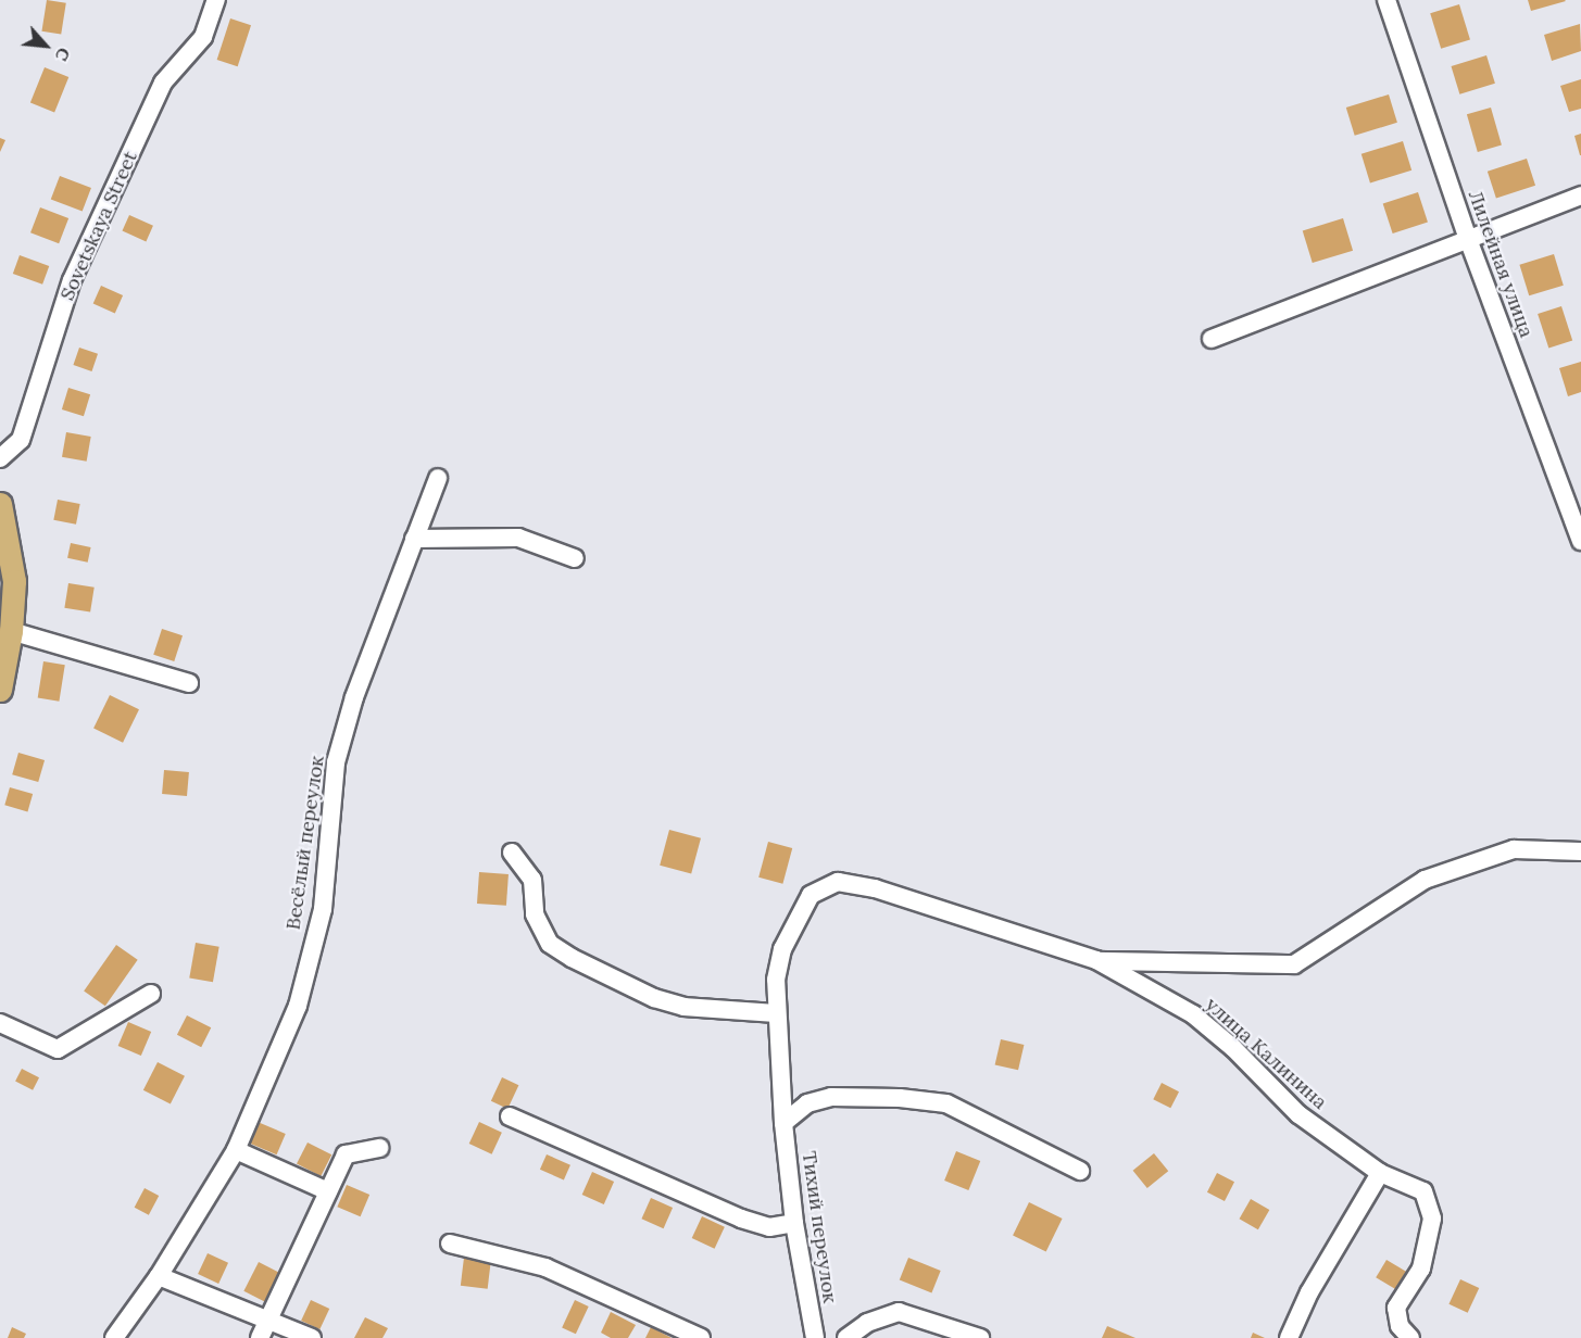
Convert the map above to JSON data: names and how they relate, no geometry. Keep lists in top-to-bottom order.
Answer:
{
  "streets": {
    "street": [
      "Sovetskaya Street",
      "Лилейная улица",
      "Весёлый переулок",
      "улица Калинина",
      "Тихий переулок"
    ]
  },
  "crossings": [
    ["улица Калинина", "Тихий переулок"]
  ],
  "north": "bottom right"
}
